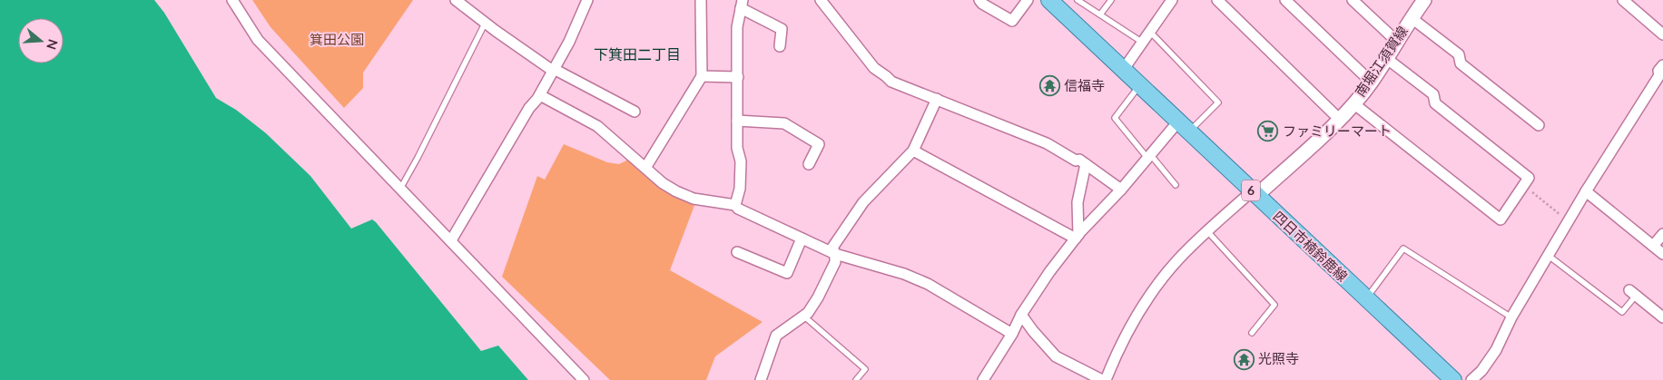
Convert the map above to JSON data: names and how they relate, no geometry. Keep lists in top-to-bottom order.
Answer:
{
  "streets": {
    "main road": ["南堀江須賀線", "6", "四日市楠鈴鹿線"]
  },
  "crossings": [
    ["南堀江須賀線", "四日市楠鈴鹿線"]
  ],
  "districts": ["下箕田二丁目"],
  "parks": ["箕田公園"],
  "places": {
    "temple": ["信福寺", "光照寺"],
    "supermarket": ["ファミリーマート"]
  },
  "north": "right"
}
